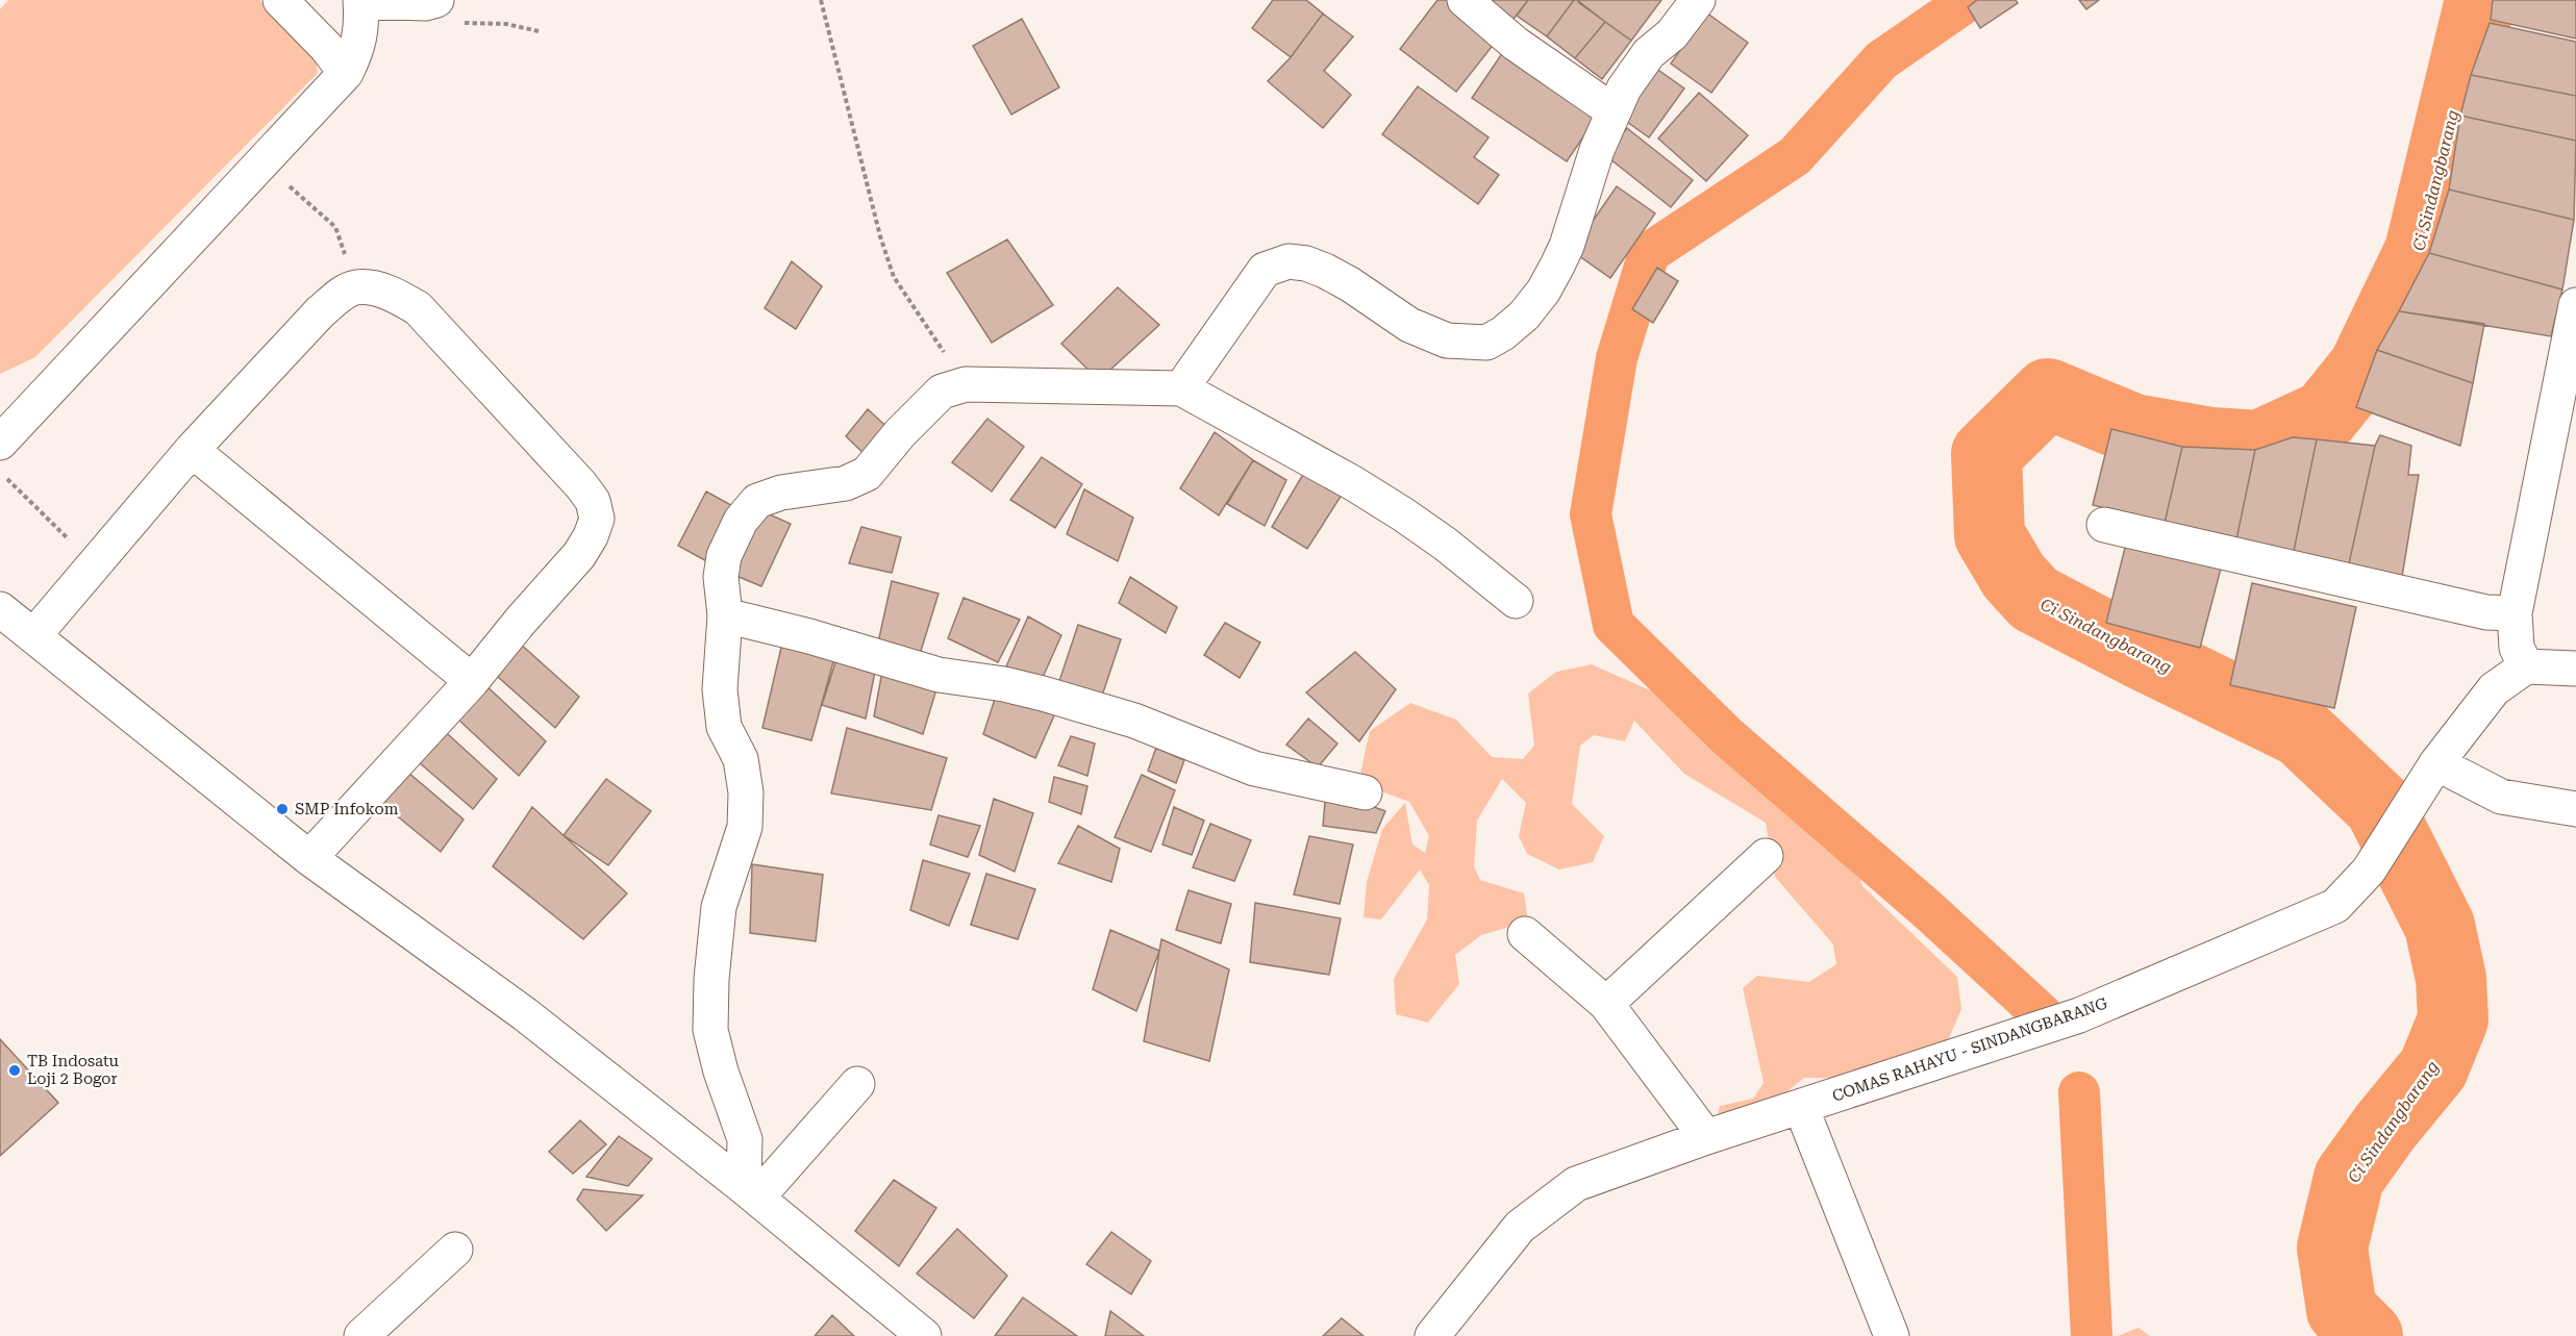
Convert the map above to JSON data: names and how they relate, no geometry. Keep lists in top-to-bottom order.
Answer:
{
  "streets": {
    "street": ["COMAS RAHAYU - SINDANGBARANG"]
  },
  "water": ["Ci Sindangbarang"],
  "places": ["SMP Infokom", "TB Indosatu Loji 2 Bogor"]
}
